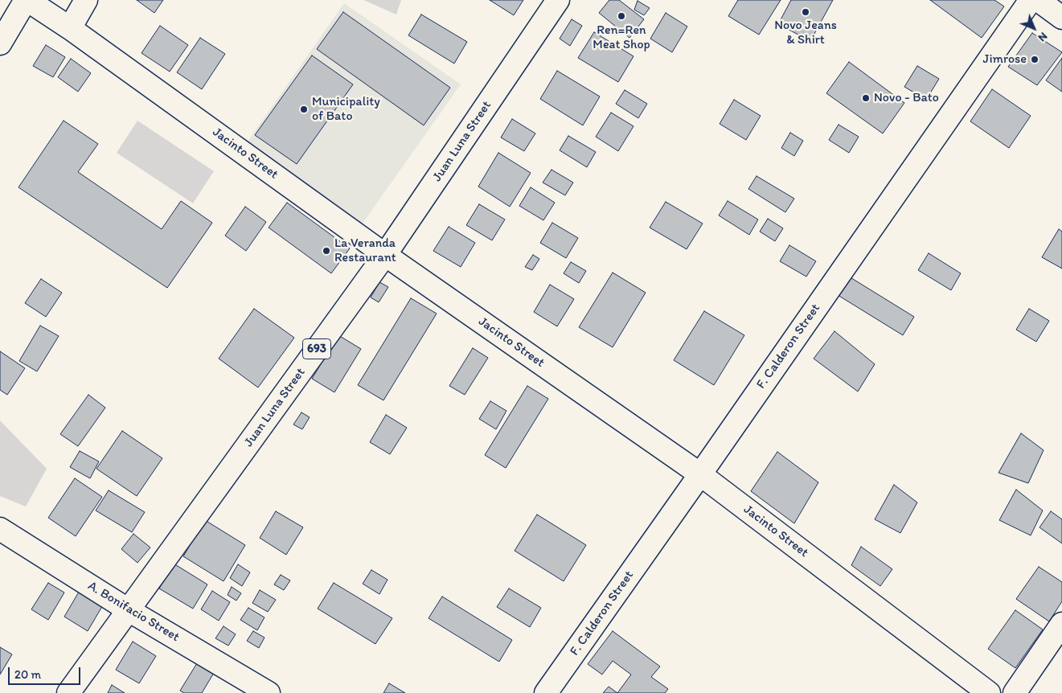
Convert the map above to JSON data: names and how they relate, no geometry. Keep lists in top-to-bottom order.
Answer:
{
  "streets": {
    "street": [
      "Juan Luna Street",
      "Jacinto Street",
      "F. Calderon Street",
      "693",
      "A. Bonifacio Street"
    ]
  },
  "crossings": [
    ["Juan Luna Street", "Jacinto Street"],
    ["Juan Luna Street", "A. Bonifacio Street"],
    ["Jacinto Street", "F. Calderon Street"]
  ],
  "places": [
    "Novo Jeans & Shirt",
    "Ren=Ren Meat Shop",
    "Jimrose",
    "Novo - Bato",
    "Municipality of Bato",
    "La Veranda Restaurant"
  ],
  "scale_bar": "20 m",
  "north": "bottom right"
}
